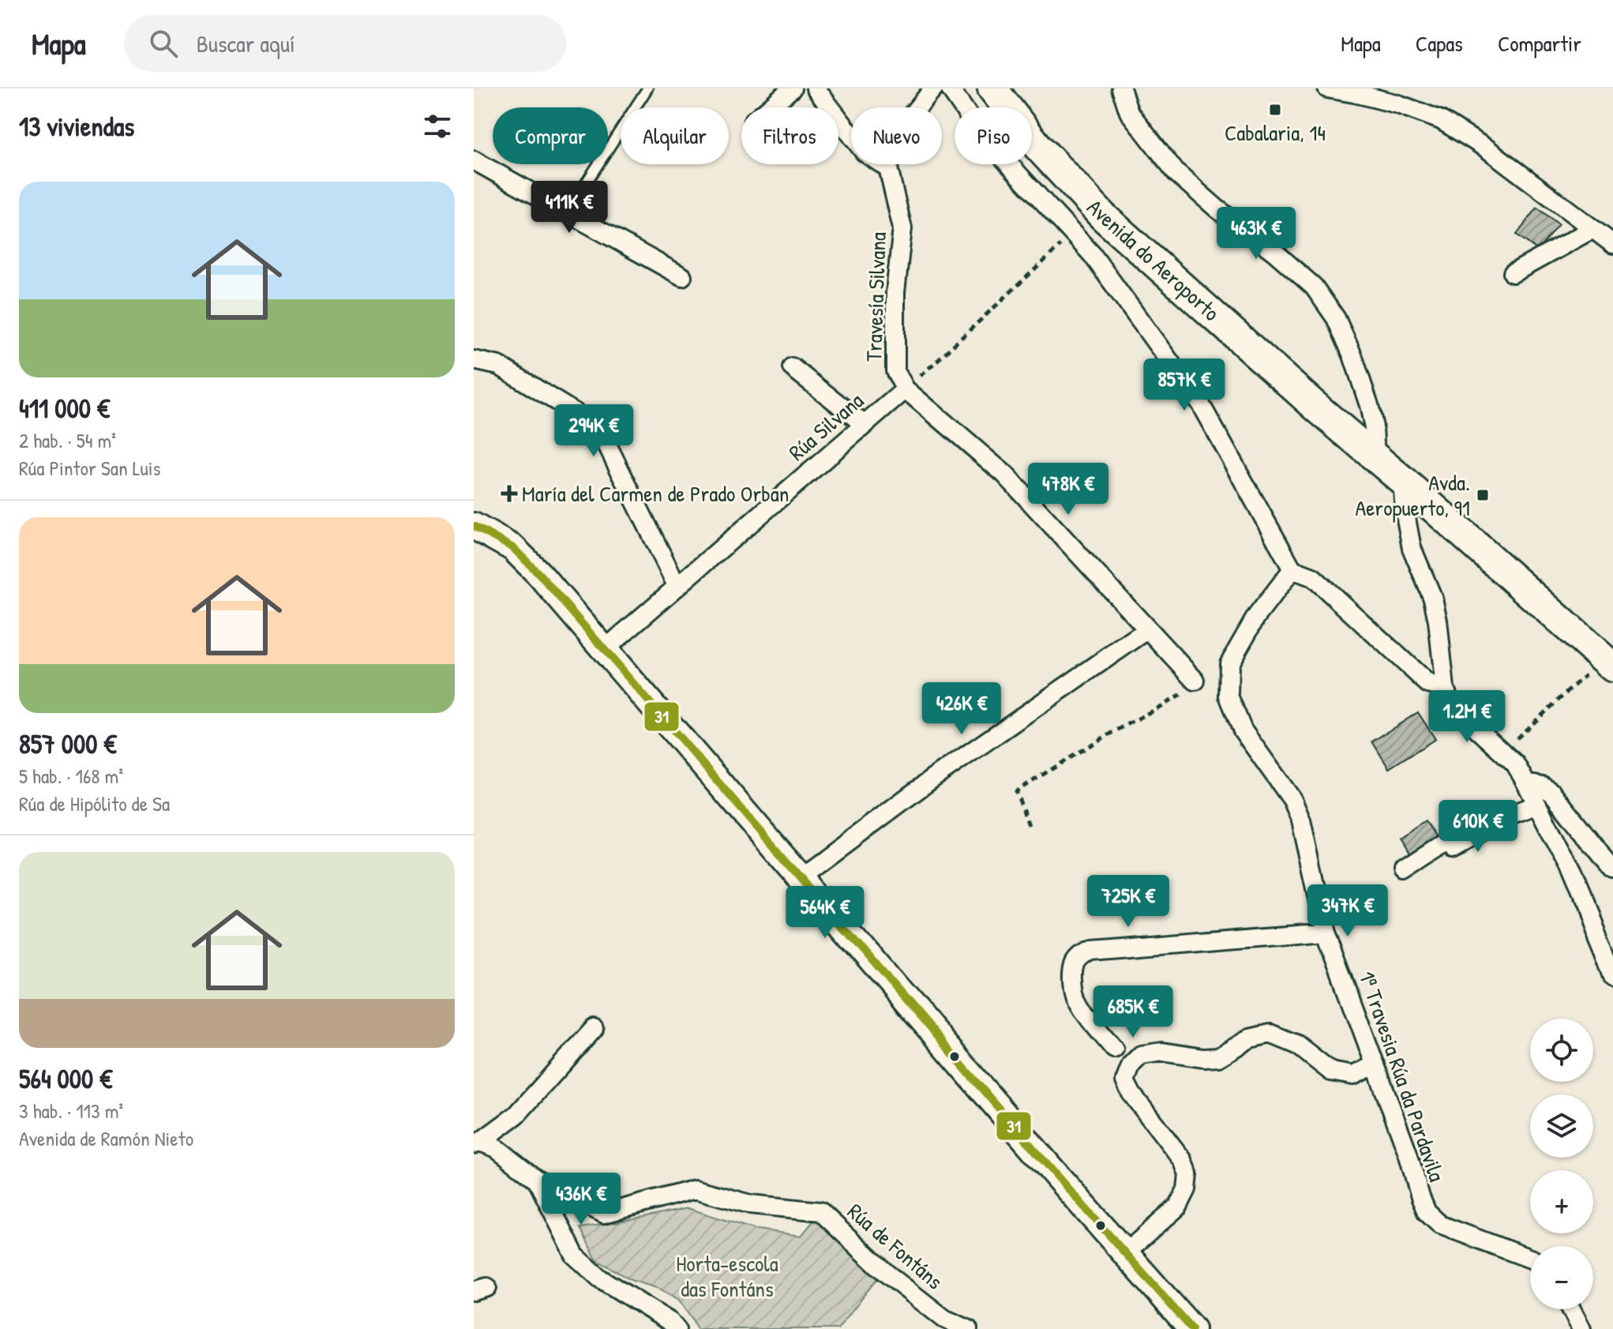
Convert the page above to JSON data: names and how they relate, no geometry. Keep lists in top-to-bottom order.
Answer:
{
  "streets": {
    "main road": ["Avenida do Aeroporto"],
    "street": [
      "Travesía Silvana",
      "Rúa Silvana",
      "1ª Travesia Rúa da Pardavila",
      "Rúa de Fontáns"
    ]
  },
  "crossings": [
    ["Travesía Silvana", "Rúa Silvana"]
  ],
  "parks": ["Horta-escola das Fontáns"],
  "places": {
    "transit": ["Cabalaria, 14", "Avda. Aeropuerto, 91"],
    "health": ["María del Carmen de Prado Orban"]
  },
  "lines": ["transit line 31"],
  "page": {
    "header": "Mapa",
    "search": "Buscar aquí",
    "nav": ["Mapa", "Capas", "Compartir"],
    "heading": "13 viviendas",
    "chip": [
      "Comprar",
      "Alquilar",
      "Filtros",
      "Nuevo",
      "Piso"
    ],
    "list": [
      {
        "name": "411 000 €",
        "note": "2 hab. · 54 m² · Rúa Pintor San Luis"
      },
      {
        "name": "857 000 €",
        "note": "5 hab. · 168 m² · Rúa de Hipólito de Sa"
      },
      {
        "name": "564 000 €",
        "note": "3 hab. · 113 m² · Avenida de Ramón Nieto"
      }
    ],
    "price": [
      "411K €",
      "463K €",
      "857K €",
      "294K €",
      "478K €",
      "426K €",
      "1.2M €",
      "610K €",
      "725K €",
      "347K €",
      "564K €",
      "685K €",
      "436K €"
    ],
    "map_buttons": ["+", "−"]
  }
}
